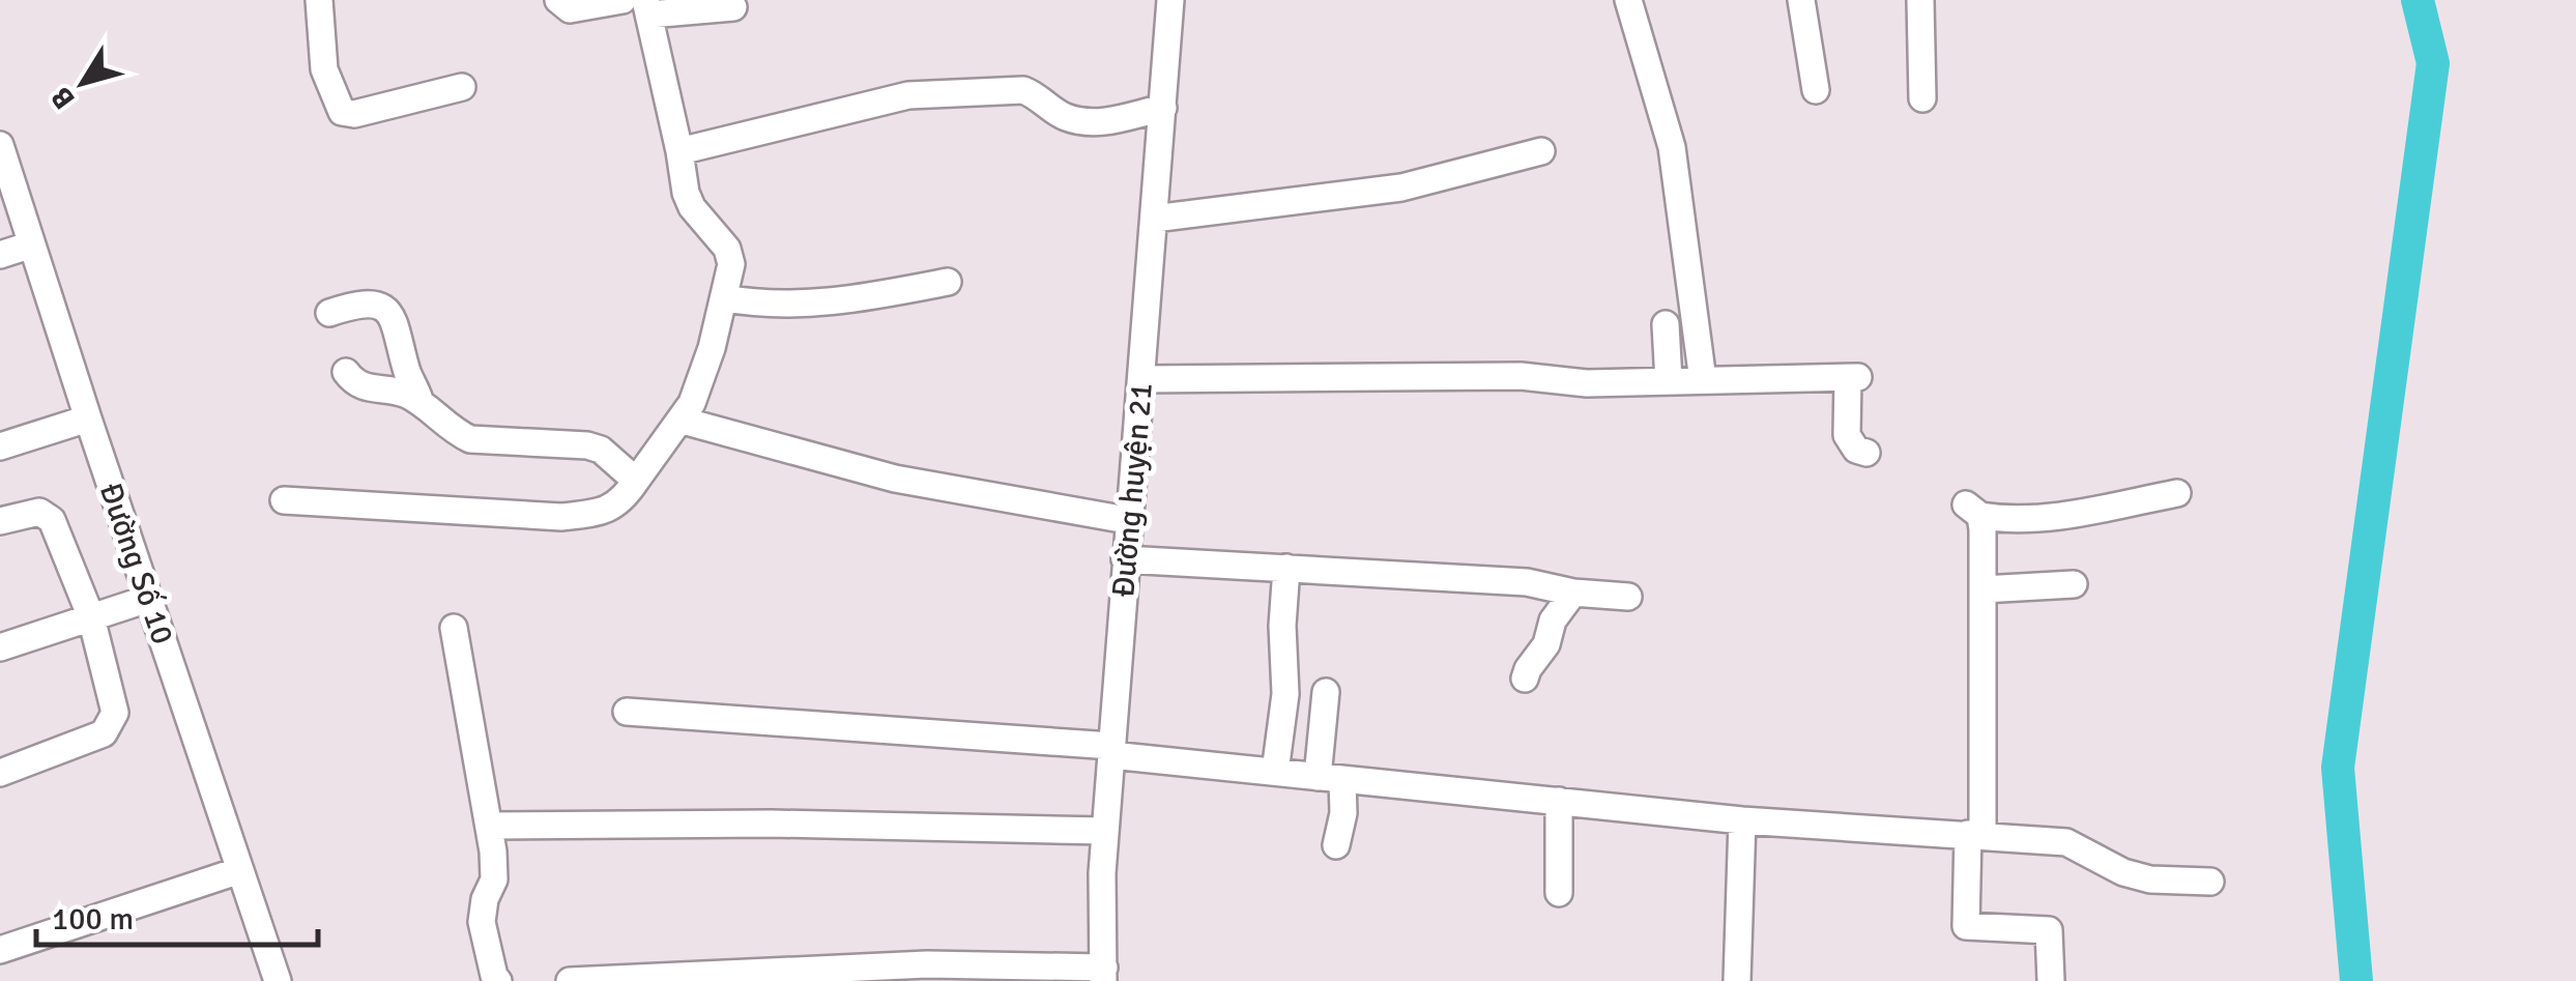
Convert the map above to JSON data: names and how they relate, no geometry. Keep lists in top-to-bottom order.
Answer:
{
  "streets": {
    "street": ["Đường huyện 21", "Đường Số 10"]
  },
  "scale_bar": "100 m",
  "north": "bottom left"
}
